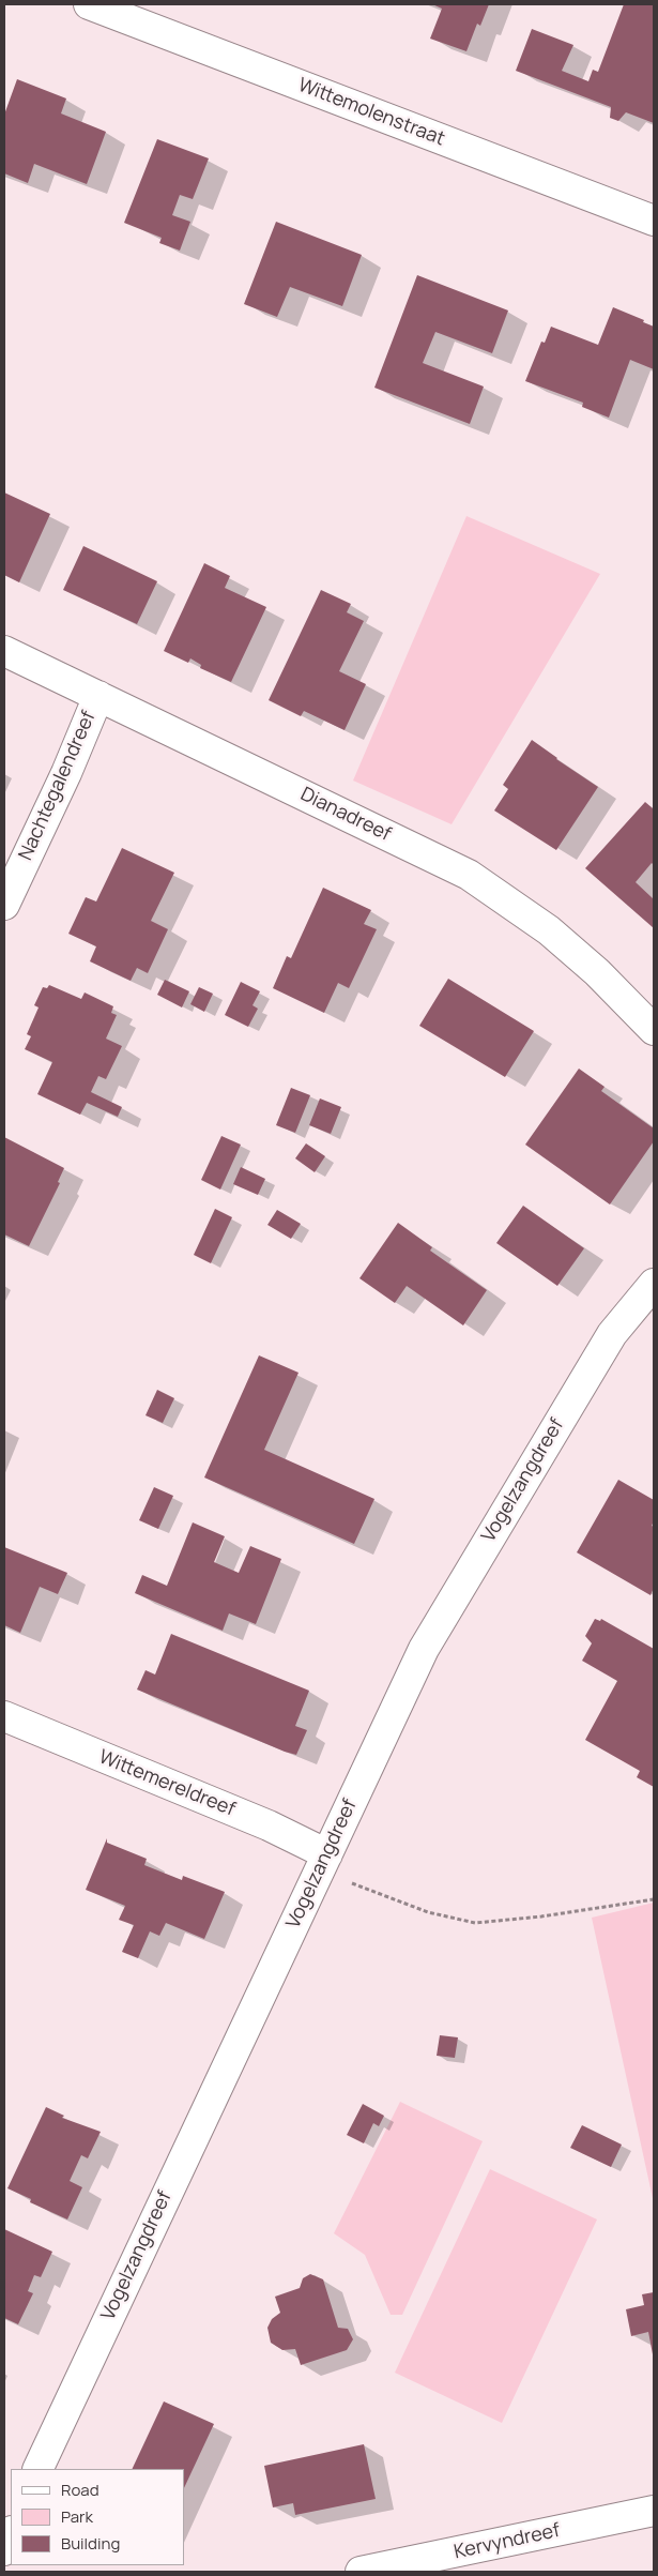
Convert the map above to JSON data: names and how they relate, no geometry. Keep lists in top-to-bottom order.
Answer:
{
  "streets": {
    "street": [
      "Wittemolenstraat",
      "Nachtegalendreef",
      "Dianadreef",
      "Vogelzangdreef",
      "Wittemereldreef",
      "Kervyndreef"
    ]
  },
  "crossings": [
    ["Nachtegalendreef", "Dianadreef"],
    ["Vogelzangdreef", "Wittemereldreef"]
  ],
  "legend": ["Road", "Park", "Building"]
}
